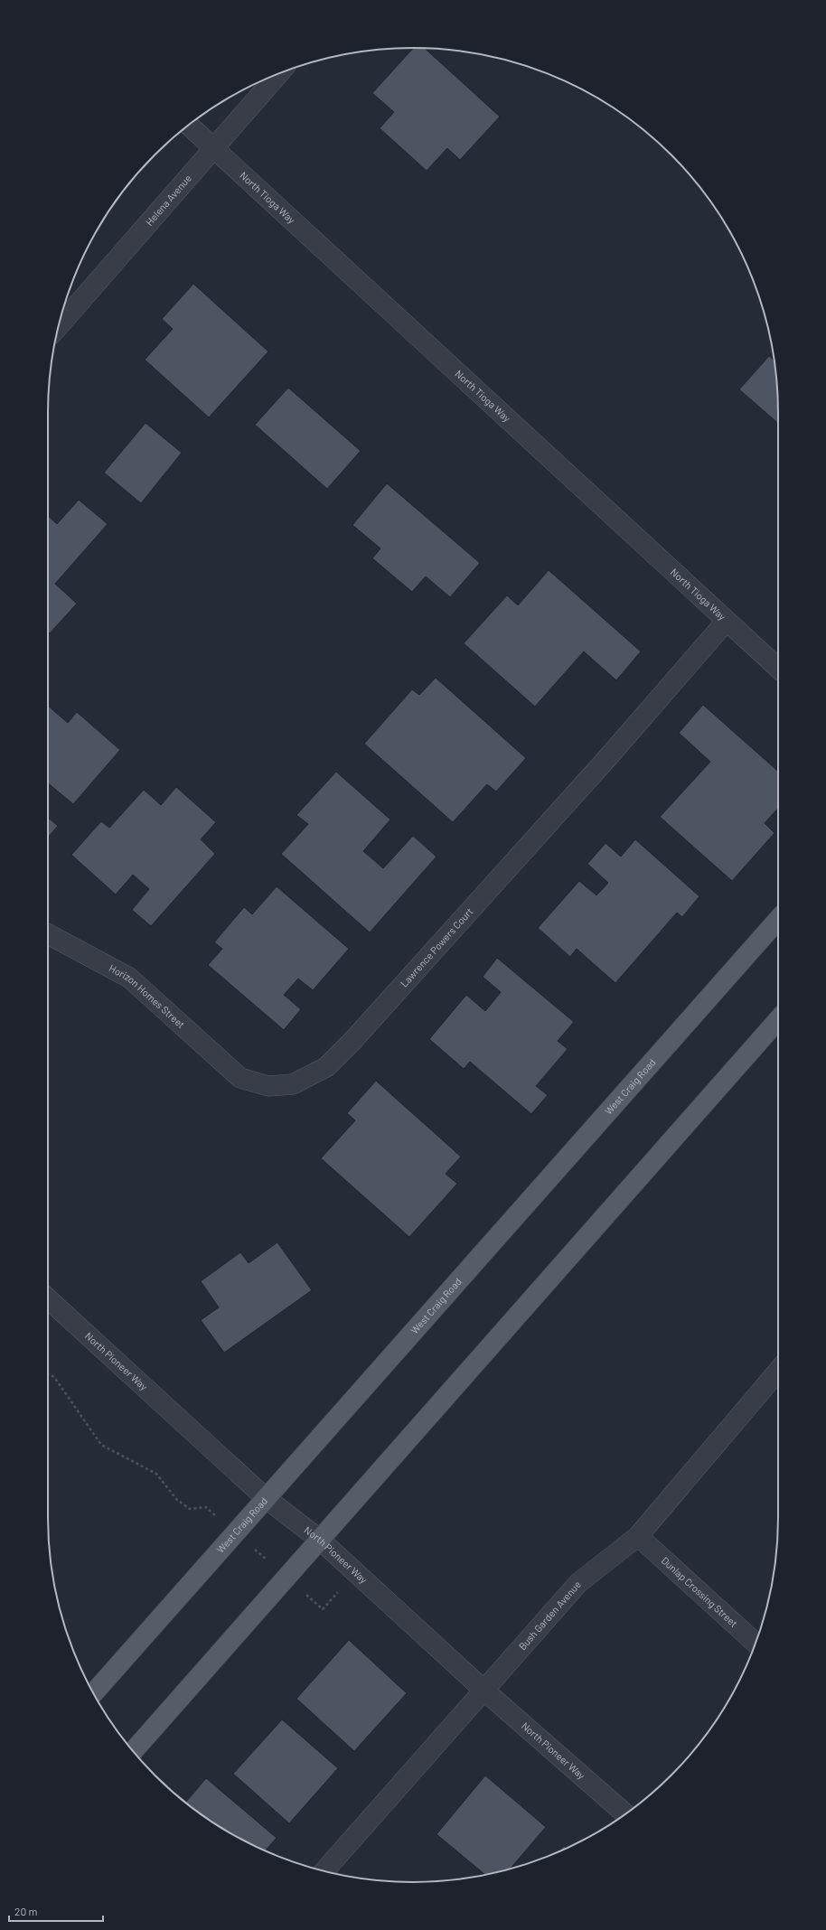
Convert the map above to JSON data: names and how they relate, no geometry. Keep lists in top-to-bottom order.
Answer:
{
  "streets": {
    "main road": ["West Craig Road"],
    "street": [
      "North Tioga Way",
      "Helena Avenue",
      "Lawrence Powers Court",
      "Horizon Homes Street",
      "North Pioneer Way",
      "Dunlap Crossing Street",
      "Bush Garden Avenue"
    ]
  },
  "crossings": [
    ["North Tioga Way", "Helena Avenue"],
    ["North Tioga Way", "Lawrence Powers Court"],
    ["Lawrence Powers Court", "Horizon Homes Street"],
    ["West Craig Road", "North Pioneer Way"],
    ["North Pioneer Way", "Bush Garden Avenue"],
    ["Dunlap Crossing Street", "Bush Garden Avenue"]
  ],
  "scale_bar": "20 m"
}
